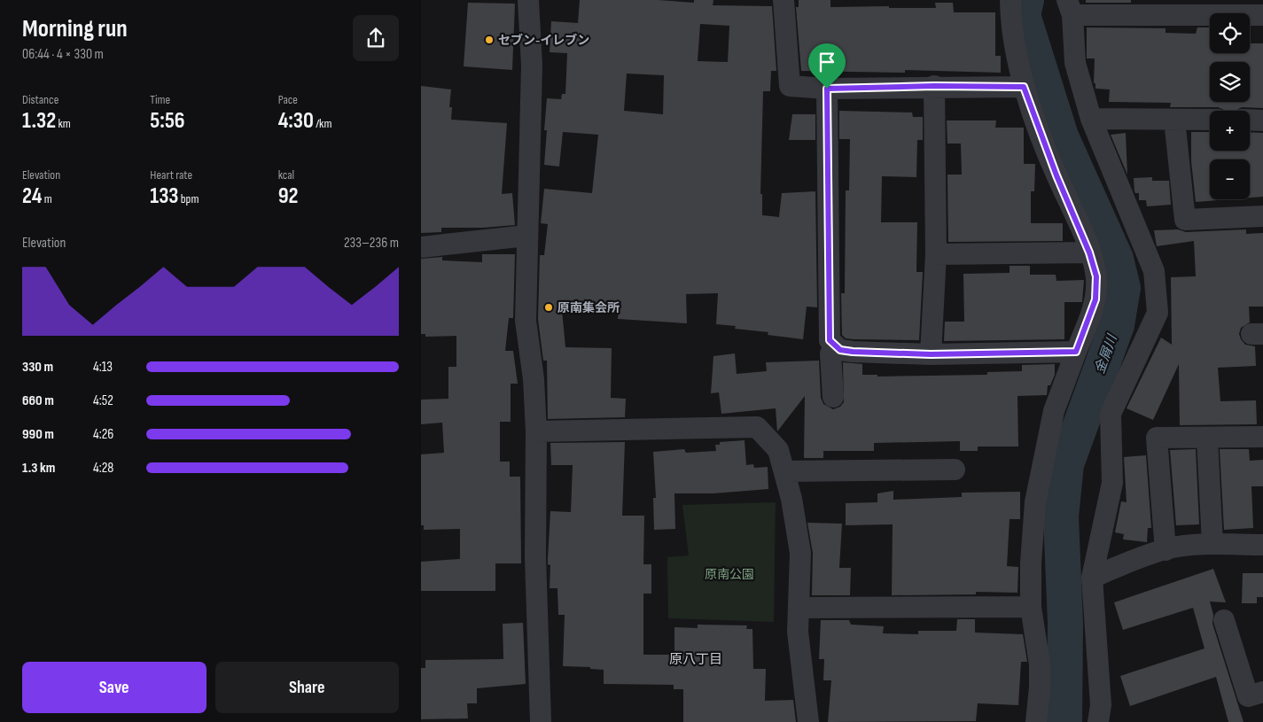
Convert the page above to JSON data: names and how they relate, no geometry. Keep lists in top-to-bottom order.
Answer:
{
  "districts": ["原八丁目"],
  "water": ["金屑川"],
  "parks": ["原南公園"],
  "places": ["セブン-イレブン", "原南集会所"],
  "page": {
    "heading": ["Morning run", "06:44 · 4 × 330 m"],
    "map_buttons": ["+", "−"],
    "stats": [
      ["Distance", "1.32 km"],
      ["Time", "5:56"],
      ["Pace", "4:30 /km"],
      ["Elevation", "24 m"],
      ["Heart rate", "133 bpm"],
      ["kcal", "92"]
    ],
    "chart": ["Elevation", "233–236 m"],
    "list": [
      {
        "name": "330 m",
        "note": "4:13"
      },
      {
        "name": "660 m",
        "note": "4:52"
      },
      {
        "name": "990 m",
        "note": "4:26"
      },
      {
        "name": "1.3 km",
        "note": "4:28"
      }
    ],
    "buttons": ["Save", "Share"]
  }
}
